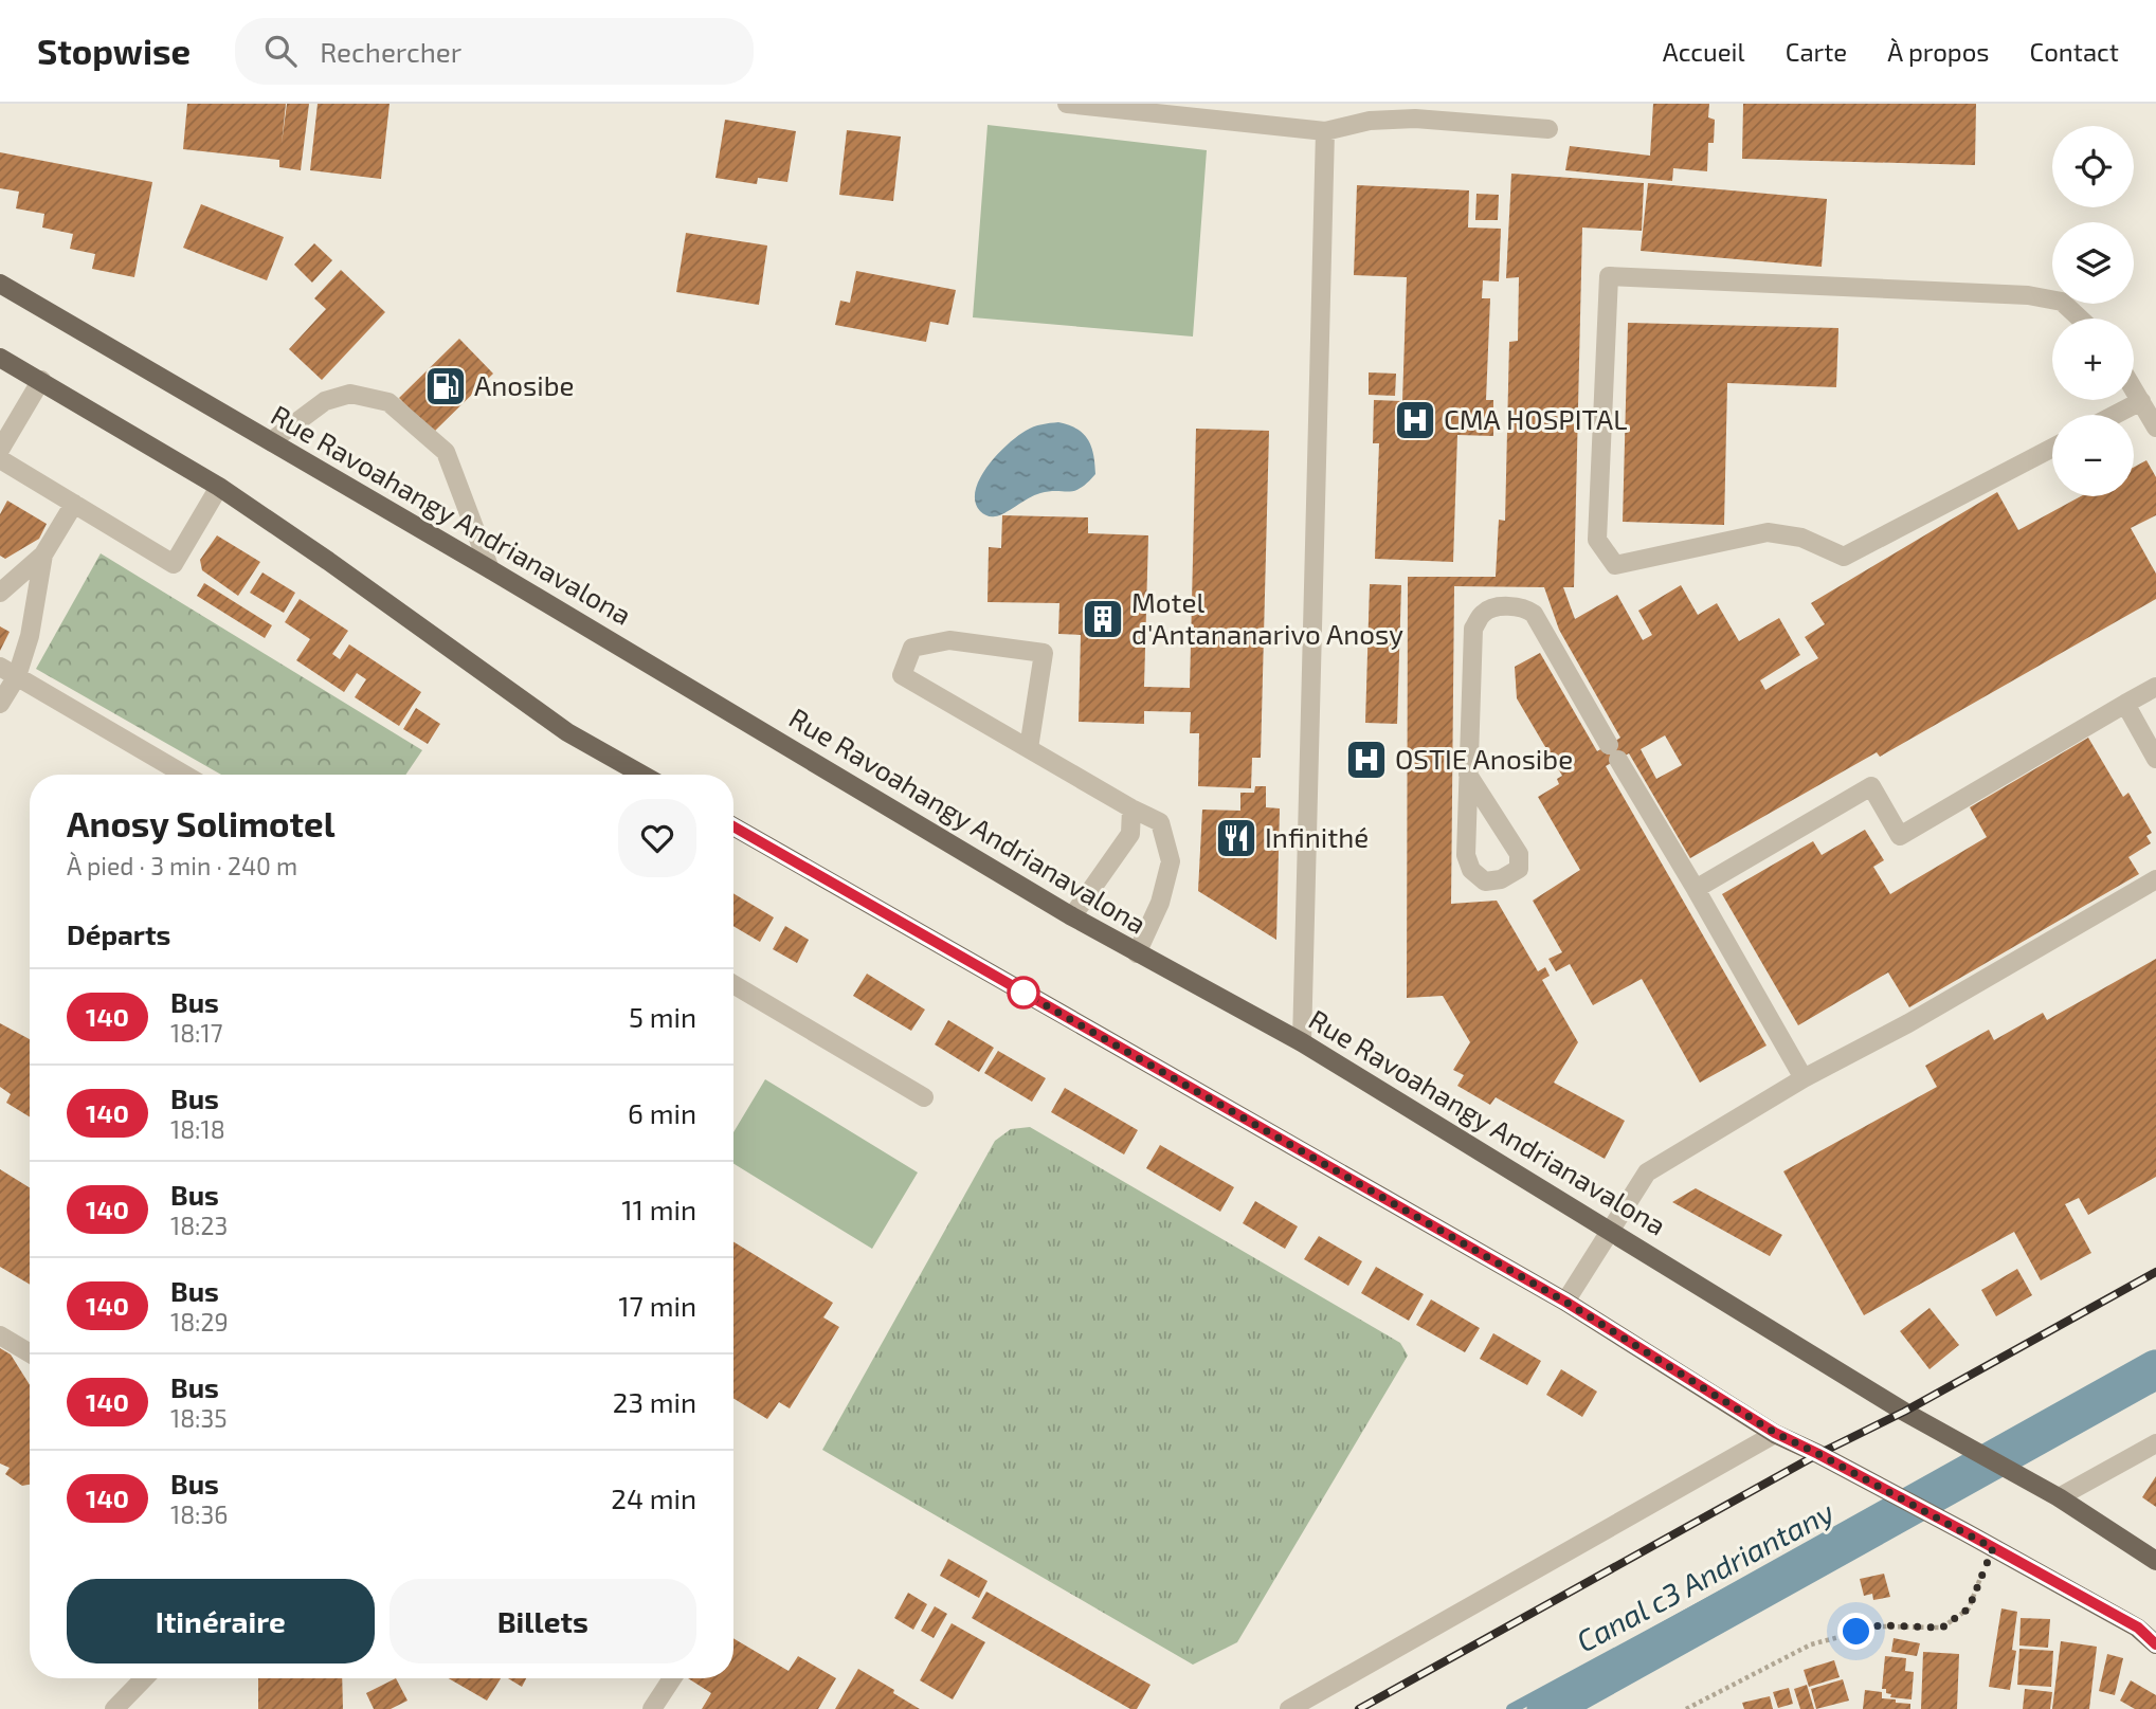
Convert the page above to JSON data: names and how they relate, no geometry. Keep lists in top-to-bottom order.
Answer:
{
  "streets": {
    "main road": ["Rue Ravoahangy Andrianavalona"]
  },
  "water": ["Canal c3 Andriantany"],
  "places": {
    "fuel station": ["Anosibe"],
    "hospital": ["CMA HOSPITAL", "OSTIE Anosibe"],
    "building": ["Motel d'Antananarivo Anosy"],
    "restaurant": ["Infinithé"]
  },
  "lines": ["bus line 140"],
  "page": {
    "header": "Stopwise",
    "search": "Rechercher",
    "nav": [
      "Accueil",
      "Carte",
      "À propos",
      "Contact"
    ],
    "map_buttons": ["+", "−"],
    "heading": [
      ["Anosy Solimotel", "À pied · 3 min · 240 m"],
      "Départs"
    ],
    "list": [
      {
        "mark": "140",
        "name": "Bus",
        "note": "18:17",
        "value": "5 min"
      },
      {
        "mark": "140",
        "name": "Bus",
        "note": "18:18",
        "value": "6 min"
      },
      {
        "mark": "140",
        "name": "Bus",
        "note": "18:23",
        "value": "11 min"
      },
      {
        "mark": "140",
        "name": "Bus",
        "note": "18:29",
        "value": "17 min"
      },
      {
        "mark": "140",
        "name": "Bus",
        "note": "18:35",
        "value": "23 min"
      },
      {
        "mark": "140",
        "name": "Bus",
        "note": "18:36",
        "value": "24 min"
      }
    ],
    "buttons": ["Itinéraire", "Billets"]
  }
}
